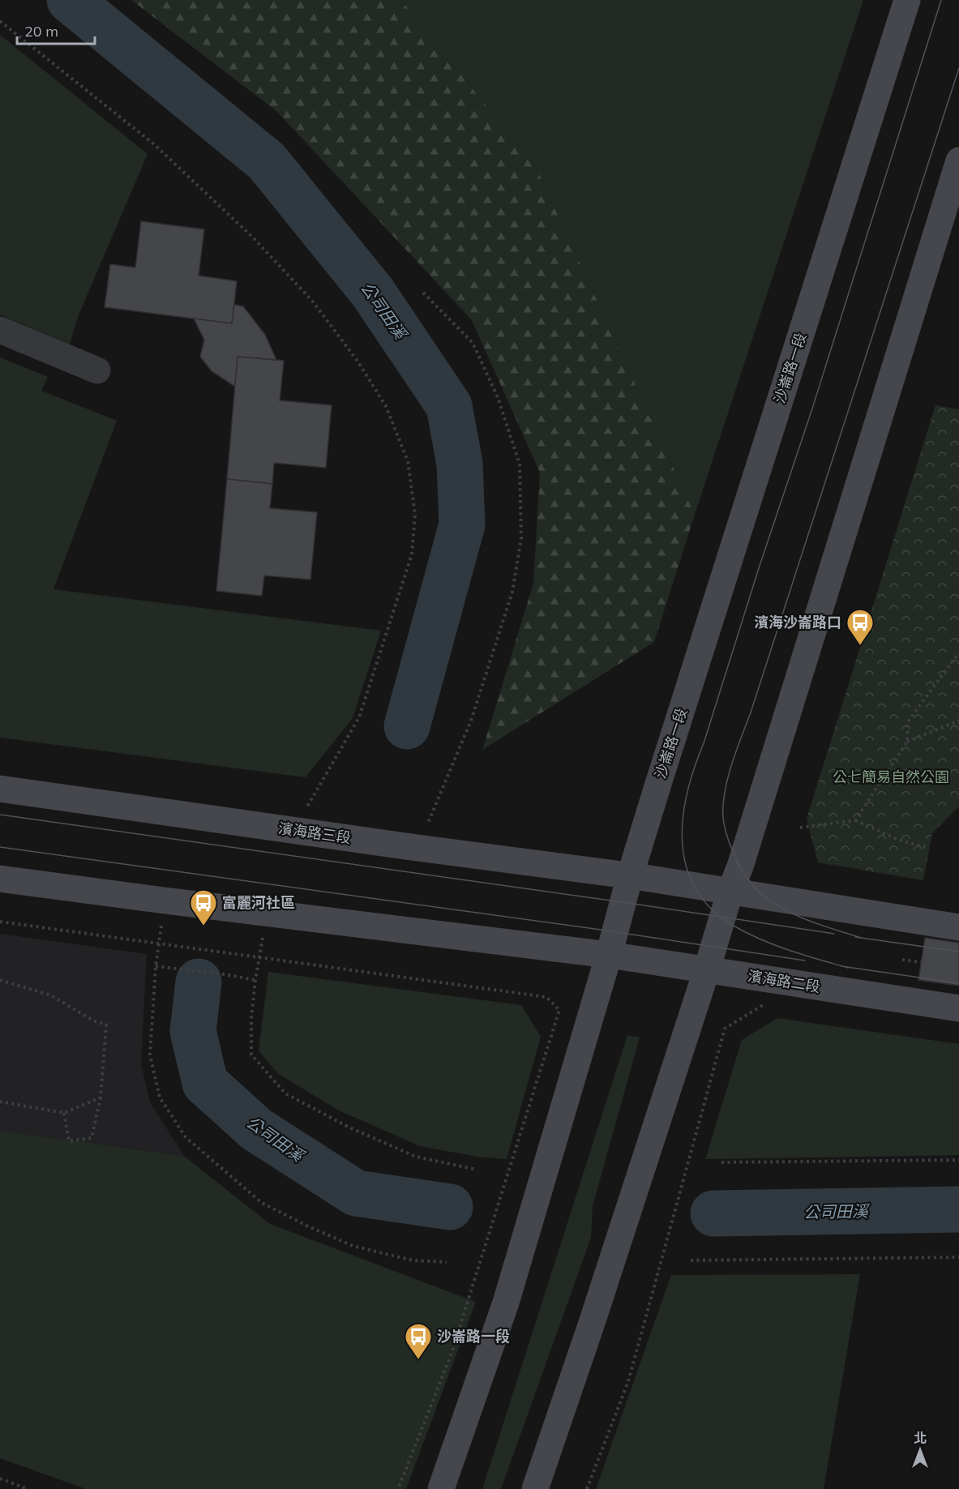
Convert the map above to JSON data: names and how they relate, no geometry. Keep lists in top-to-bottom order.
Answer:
{
  "streets": {
    "street": ["沙崙路一段", "濱海路三段", "濱海路二段"]
  },
  "crossings": [
    ["沙崙路一段", "濱海路三段"],
    ["沙崙路一段", "濱海路二段"]
  ],
  "water": ["公司田溪"],
  "parks": ["公七簡易自然公園"],
  "places": {
    "bus stop": ["濱海沙崙路口", "富麗河社區", "沙崙路一段"]
  },
  "scale_bar": "20 m",
  "north": "top"
}
